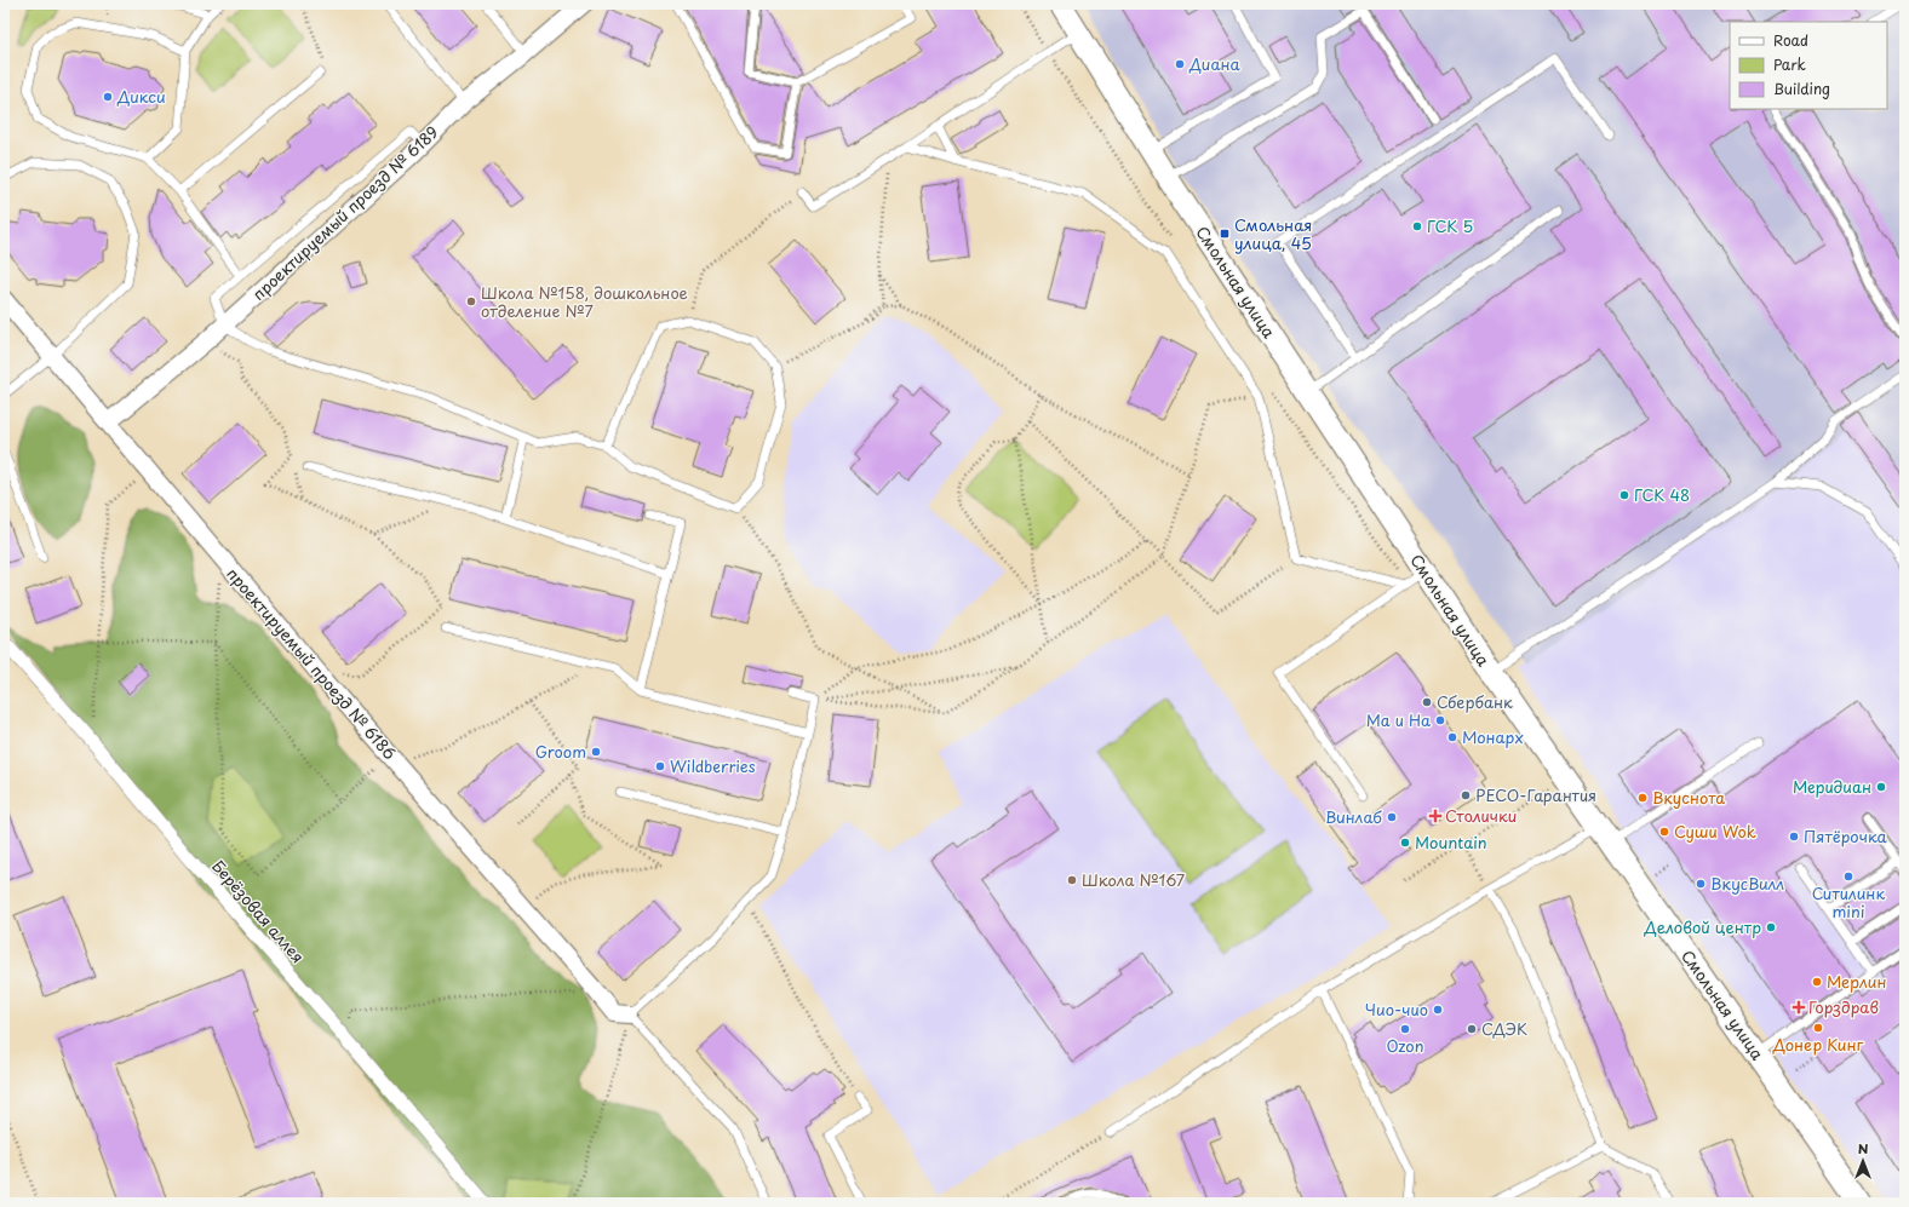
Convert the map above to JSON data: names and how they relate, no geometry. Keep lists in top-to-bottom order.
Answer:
{
  "streets": {
    "street": [
      "проектируемый проезд № 6189",
      "Смольная улица",
      "проектируемый проезд № 6186",
      "Берёзовая аллея"
    ]
  },
  "crossings": [
    ["проектируемый проезд № 6189", "проектируемый проезд № 6186"]
  ],
  "places": {
    "other": [
      "Диана",
      "Дикси",
      "ГСК 5",
      "Школа №158, дошкольное отделение №7",
      "ГСК 48",
      "Сбербанк",
      "Ма и На",
      "Монарх",
      "Groom",
      "Wildberries",
      "Меридиан",
      "РЕСО-Гарантия",
      "Вкуснота",
      "Винлаб",
      "Суши Wok",
      "Пятёрочка",
      "Mountain",
      "Ситилинк mini",
      "Школа №167",
      "ВкусВилл",
      "Деловой центр",
      "Мерлин",
      "Чио-чио",
      "Донер Кинг",
      "Ozon",
      "СДЭК"
    ],
    "transit": ["Смольная улица, 45"],
    "health": ["Столички", "Горздрав"]
  },
  "legend": ["Road", "Park", "Building"],
  "north": "top"
}
